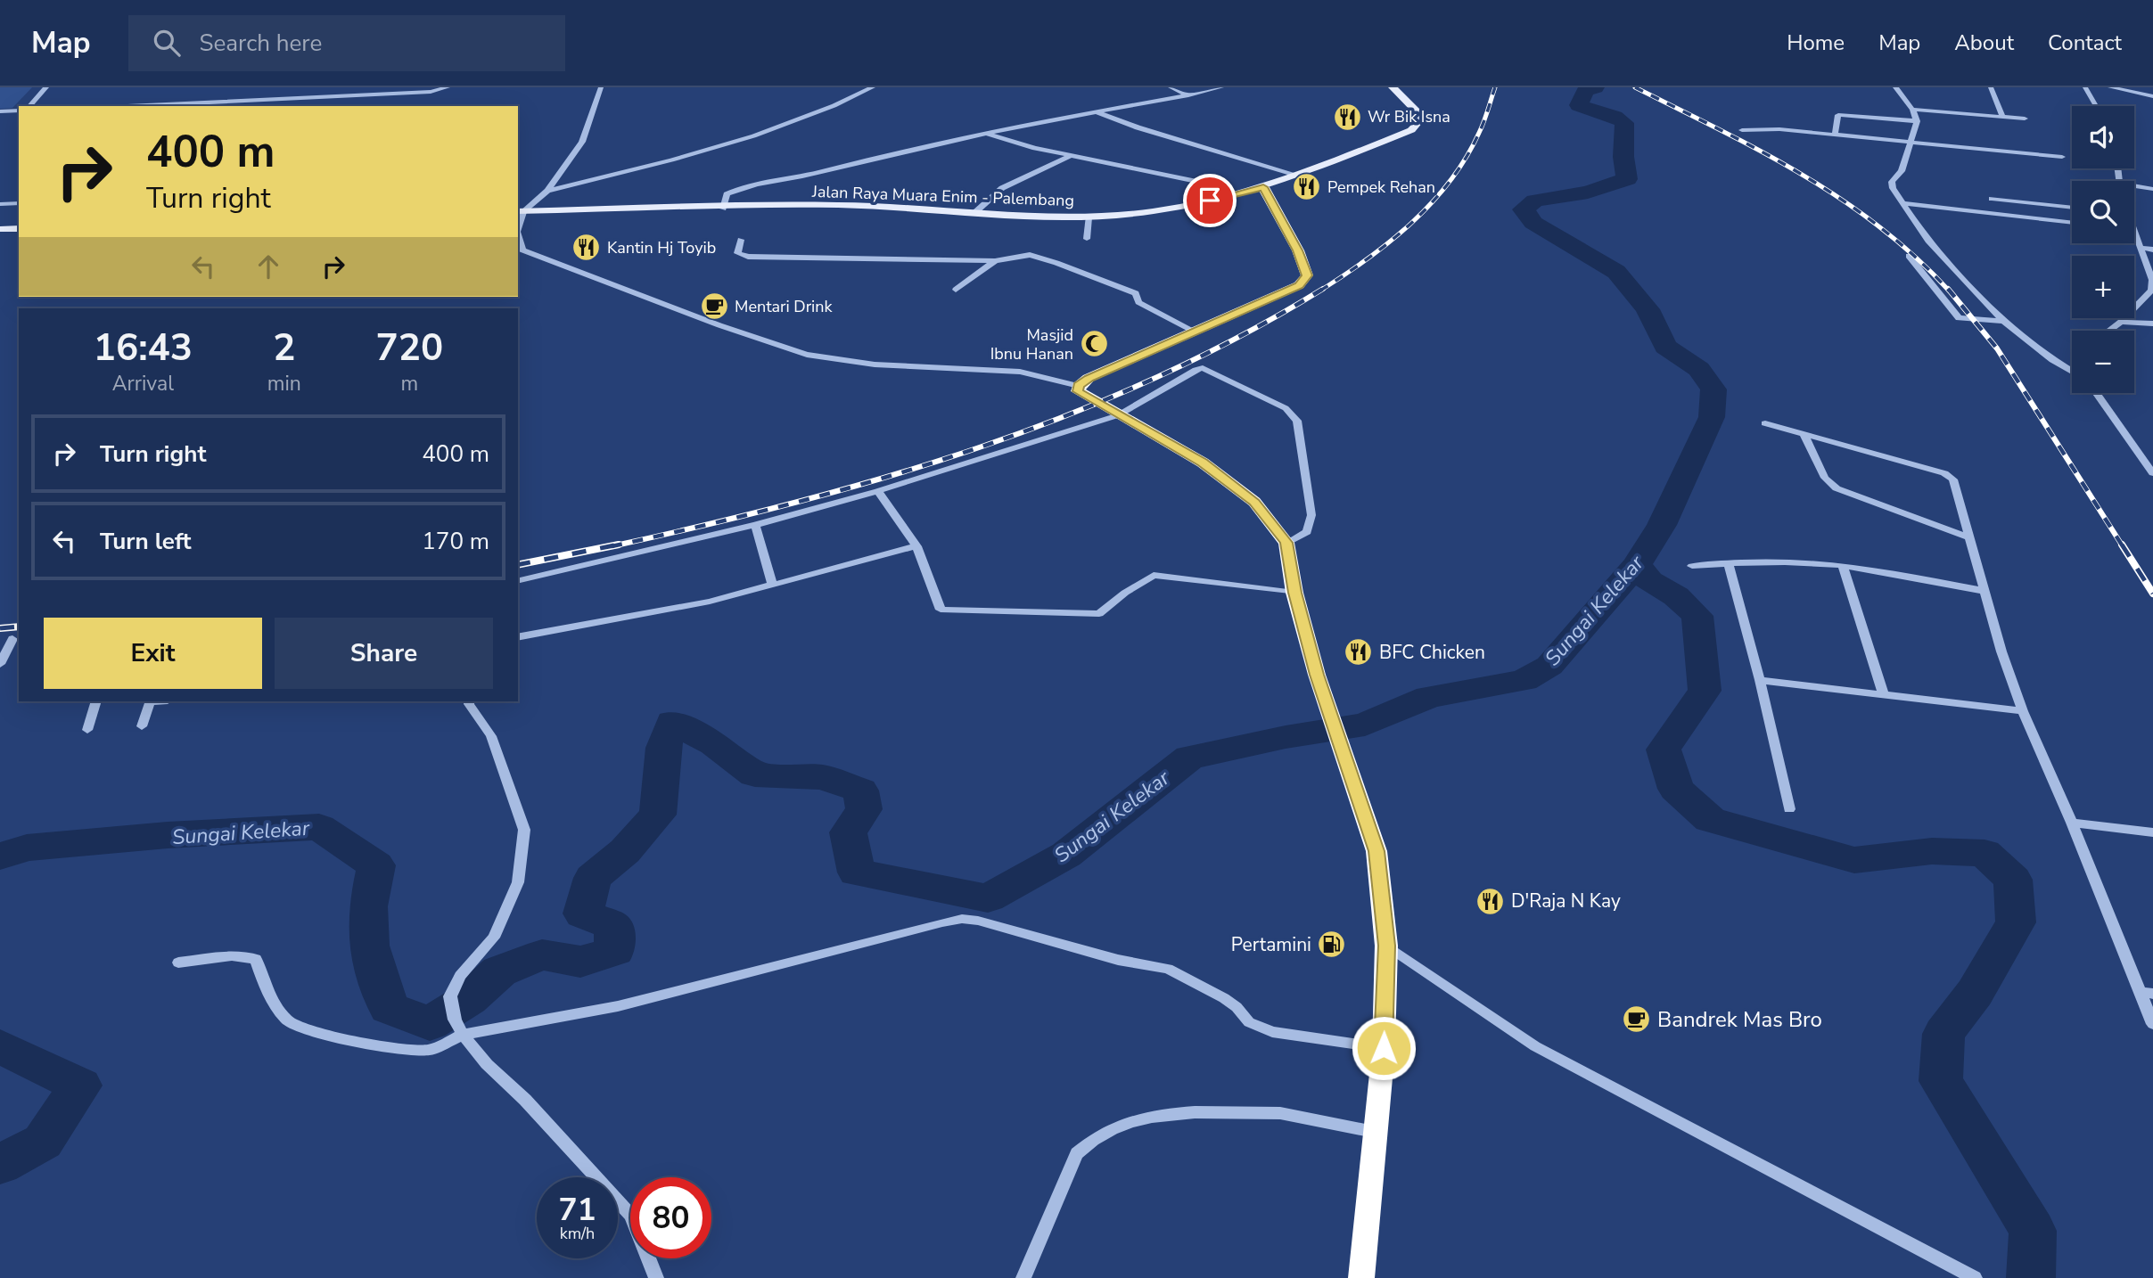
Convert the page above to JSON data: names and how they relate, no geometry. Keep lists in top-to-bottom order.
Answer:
{
  "streets": {
    "main road": ["Jalan Raya Muara Enim - Palembang"]
  },
  "water": ["Sungai Kelekar"],
  "places": {
    "restaurant": [
      "Wr Bik Isna",
      "Pempek Rehan",
      "Kantin Hj Toyib",
      "BFC Chicken",
      "D'Raja N Kay"
    ],
    "cafe": ["Mentari Drink", "Bandrek Mas Bro"],
    "mosque": ["Masjid Ibnu Hanan"],
    "fuel station": ["Pertamini"]
  },
  "page": {
    "header": "Map",
    "search": "Search here",
    "nav": [
      "Home",
      "Map",
      "About",
      "Contact"
    ],
    "map_buttons": ["+", "−"],
    "turn": ["400 m", "Turn right"],
    "eta": [
      "16:43",
      "Arrival",
      "2",
      "min",
      "720",
      "m"
    ],
    "list": [
      {
        "name": "Turn right",
        "value": "400 m"
      },
      {
        "name": "Turn left",
        "value": "170 m"
      }
    ],
    "buttons": ["Exit", "Share"],
    "speed": "71 km/h",
    "limit": "80"
  }
}
